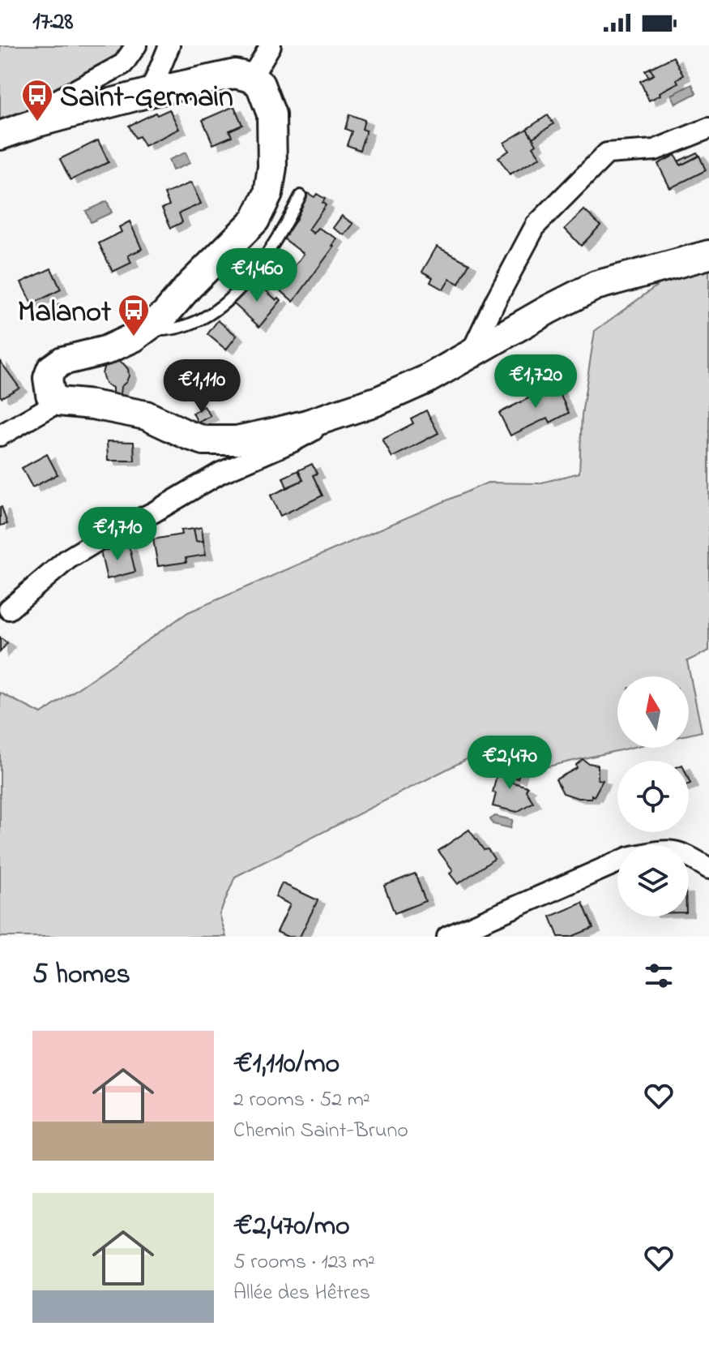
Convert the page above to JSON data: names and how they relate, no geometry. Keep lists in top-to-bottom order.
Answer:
{
  "places": {
    "bus stop": ["Saint-Germain", "Malanot"]
  },
  "north": "top",
  "page": {
    "status": "17:28",
    "price": [
      "€1,460",
      "€1,720",
      "€1,110",
      "€1,710",
      "€2,470"
    ],
    "heading": "5 homes",
    "list": [
      {
        "name": "€1,110/mo",
        "note": "2 rooms · 52 m² · Chemin Saint-Bruno"
      },
      {
        "name": "€2,470/mo",
        "note": "5 rooms · 123 m² · Allée des Hêtres"
      }
    ]
  }
}
